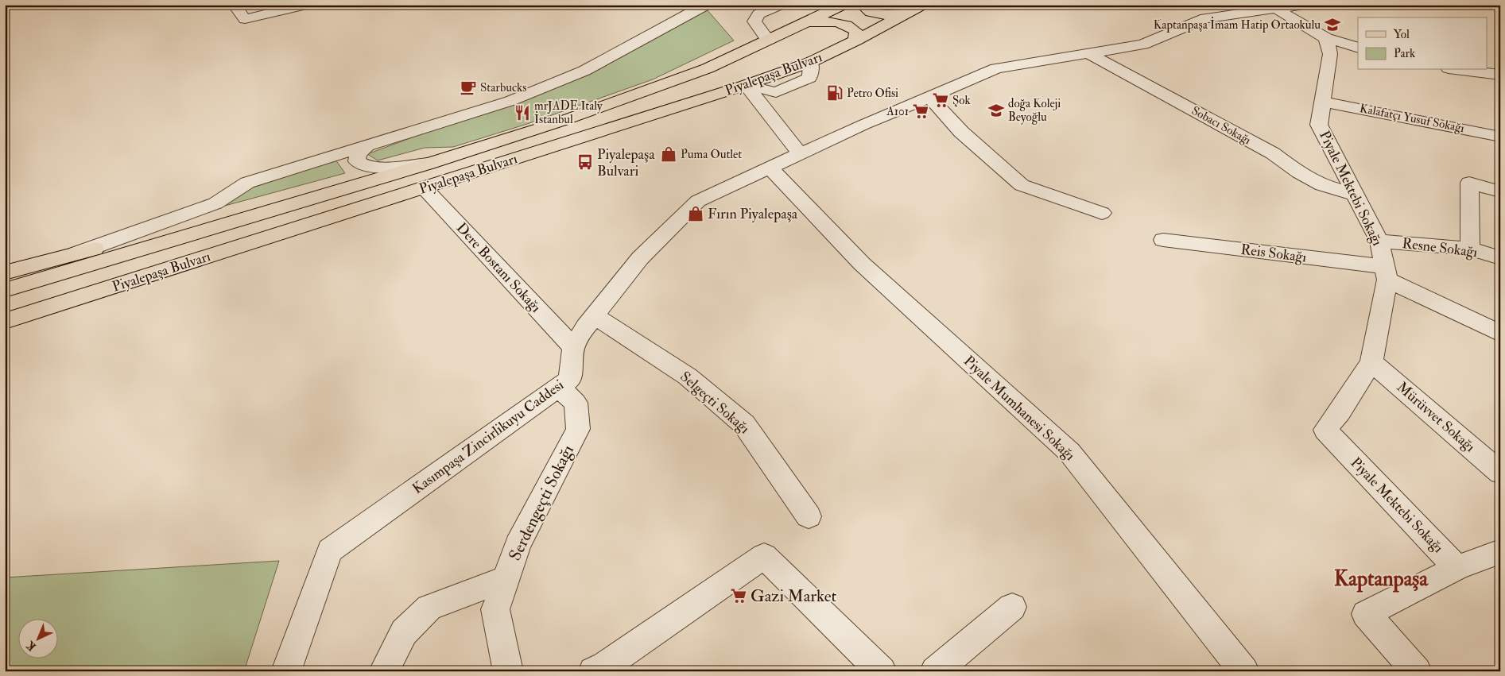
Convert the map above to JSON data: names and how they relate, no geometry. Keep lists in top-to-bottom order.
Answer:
{
  "streets": {
    "main road": ["Piyalepaşa Bulvarı"],
    "street": [
      "Kalafatçı Yusuf Sokağı",
      "Sobacı Sokağı",
      "Piyale Mektebi Sokağı",
      "Resne Sokağı",
      "Reis Sokağı",
      "Dere Bostanı Sokağı",
      "Selgeçti Sokağı",
      "Piyale Mumhanesi Sokağı",
      "Mürüvvet Sokağı",
      "Kasımpaşa Zincirlikuyu Caddesi",
      "Serdengeçti Sokağı"
    ]
  },
  "crossings": [
    ["Piyalepaşa Bulvarı", "Dere Bostanı Sokağı"],
    ["Kalafatçı Yusuf Sokağı", "Piyale Mektebi Sokağı"],
    ["Sobacı Sokağı", "Piyale Mektebi Sokağı"],
    ["Sobacı Sokağı", "Kasımpaşa Zincirlikuyu Caddesi"],
    ["Piyale Mektebi Sokağı", "Resne Sokağı"],
    ["Piyale Mektebi Sokağı", "Reis Sokağı"],
    ["Piyale Mektebi Sokağı", "Mürüvvet Sokağı"],
    ["Dere Bostanı Sokağı", "Kasımpaşa Zincirlikuyu Caddesi"],
    ["Selgeçti Sokağı", "Kasımpaşa Zincirlikuyu Caddesi"],
    ["Piyale Mumhanesi Sokağı", "Kasımpaşa Zincirlikuyu Caddesi"],
    ["Kasımpaşa Zincirlikuyu Caddesi", "Serdengeçti Sokağı"]
  ],
  "districts": ["Kaptanpaşa"],
  "places": {
    "school or university": ["Kaptanpaşa İmam Hatip Ortaokulu", "doğa Koleji Beyoğlu"],
    "cafe": ["Starbucks"],
    "fuel station": ["Petro Ofisi"],
    "supermarket": ["Şok", "A101", "Gazi Market"],
    "restaurant": ["mrJADE Italy İstanbul"],
    "shop": ["Puma Outlet", "Fırın Piyalepaşa"],
    "bus stop": ["Piyalepaşa Bulvari"]
  },
  "legend": ["Yol", "Park"],
  "north": "bottom left"
}
